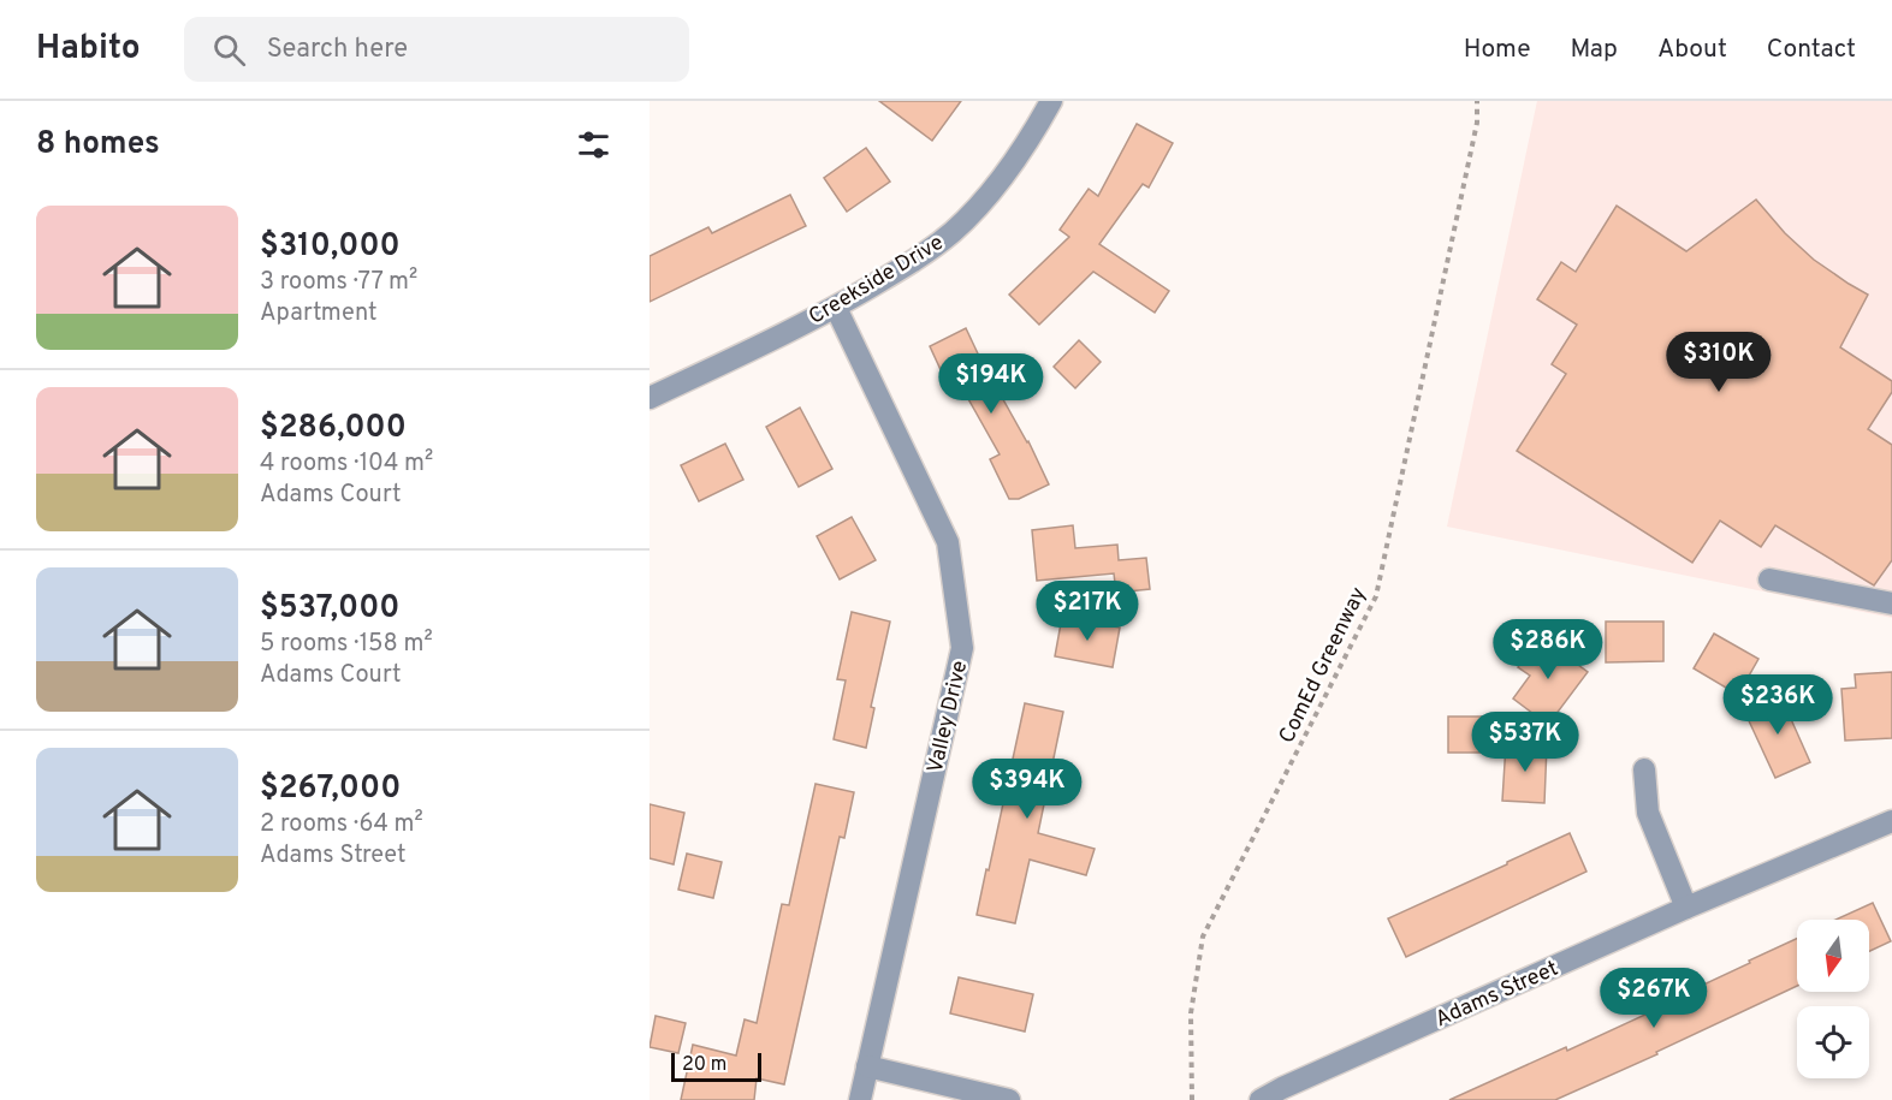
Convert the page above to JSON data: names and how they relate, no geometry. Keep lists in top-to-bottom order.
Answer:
{
  "streets": {
    "street": ["Creekside Drive", "Valley Drive", "Adams Street"],
    "path": ["ComEd Greenway"]
  },
  "crossings": [
    ["Creekside Drive", "Valley Drive"]
  ],
  "scale_bar": "20 m",
  "north": "bottom",
  "page": {
    "header": "Habito",
    "search": "Search here",
    "nav": [
      "Home",
      "Map",
      "About",
      "Contact"
    ],
    "heading": "8 homes",
    "list": [
      {
        "name": "$310,000",
        "note": "3 rooms · 77 m² · Apartment"
      },
      {
        "name": "$286,000",
        "note": "4 rooms · 104 m² · Adams Court"
      },
      {
        "name": "$537,000",
        "note": "5 rooms · 158 m² · Adams Court"
      },
      {
        "name": "$267,000",
        "note": "2 rooms · 64 m² · Adams Street"
      }
    ],
    "price": [
      "$310K",
      "$194K",
      "$217K",
      "$286K",
      "$236K",
      "$537K",
      "$394K",
      "$267K"
    ],
    "scale": "20 m"
  }
}
